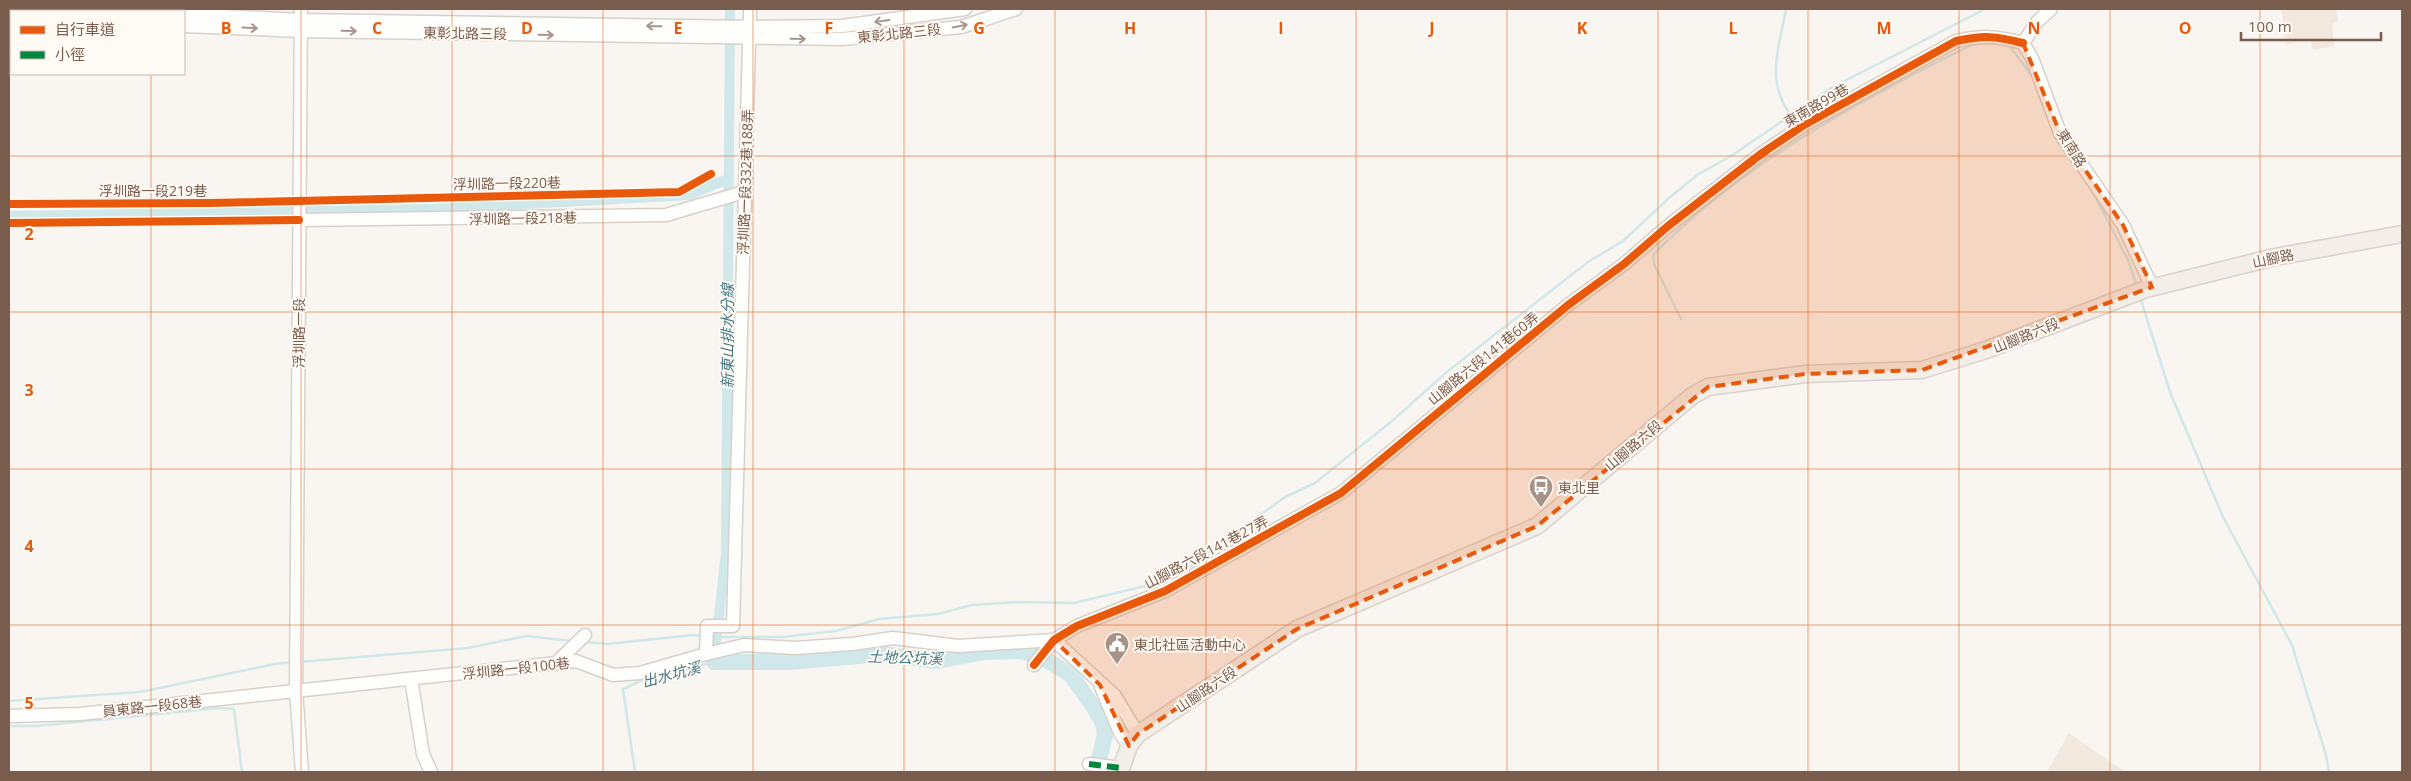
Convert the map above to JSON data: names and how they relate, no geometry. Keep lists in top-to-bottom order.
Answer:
{
  "streets": {
    "main road": ["山腳路", "山腳路六段"],
    "street": [
      "東彰北路三段",
      "東南路99巷",
      "東南路",
      "浮圳路一段332巷188弄",
      "浮圳路一段218巷",
      "浮圳路一段",
      "山腳路六段141巷60弄",
      "山腳路六段141巷27弄",
      "浮圳路一段100巷",
      "員東路一段68巷"
    ],
    "cycle path": ["浮圳路一段220巷"]
  },
  "crossings": [
    ["東彰北路三段", "浮圳路一段332巷188弄"],
    ["東彰北路三段", "浮圳路一段"],
    ["東南路99巷", "東南路"],
    ["東南路99巷", "山腳路六段141巷60弄"],
    ["東南路", "山腳路"],
    ["浮圳路一段332巷188弄", "浮圳路一段218巷"],
    ["浮圳路一段332巷188弄", "浮圳路一段100巷"],
    ["浮圳路一段218巷", "浮圳路一段"],
    ["山腳路", "山腳路六段"],
    ["浮圳路一段", "浮圳路一段100巷"],
    ["浮圳路一段", "員東路一段68巷"],
    ["山腳路六段141巷60弄", "山腳路六段141巷27弄"],
    ["山腳路六段141巷27弄", "浮圳路一段100巷"],
    ["浮圳路一段100巷", "員東路一段68巷"]
  ],
  "water": ["新東山排水分線", "土地公坑溪", "出水坑溪"],
  "places": {
    "bus stop": ["東北里"],
    "public building": ["東北社區活動中心"]
  },
  "legend": ["自行車道", "小徑"],
  "scale_bar": "100 m",
  "grid": {
    "columns": [
      "B",
      "C",
      "D",
      "E",
      "F",
      "G",
      "H",
      "I",
      "J",
      "K",
      "L",
      "M",
      "N",
      "O"
    ],
    "rows": [
      "2",
      "3",
      "4",
      "5"
    ]
  }
}
